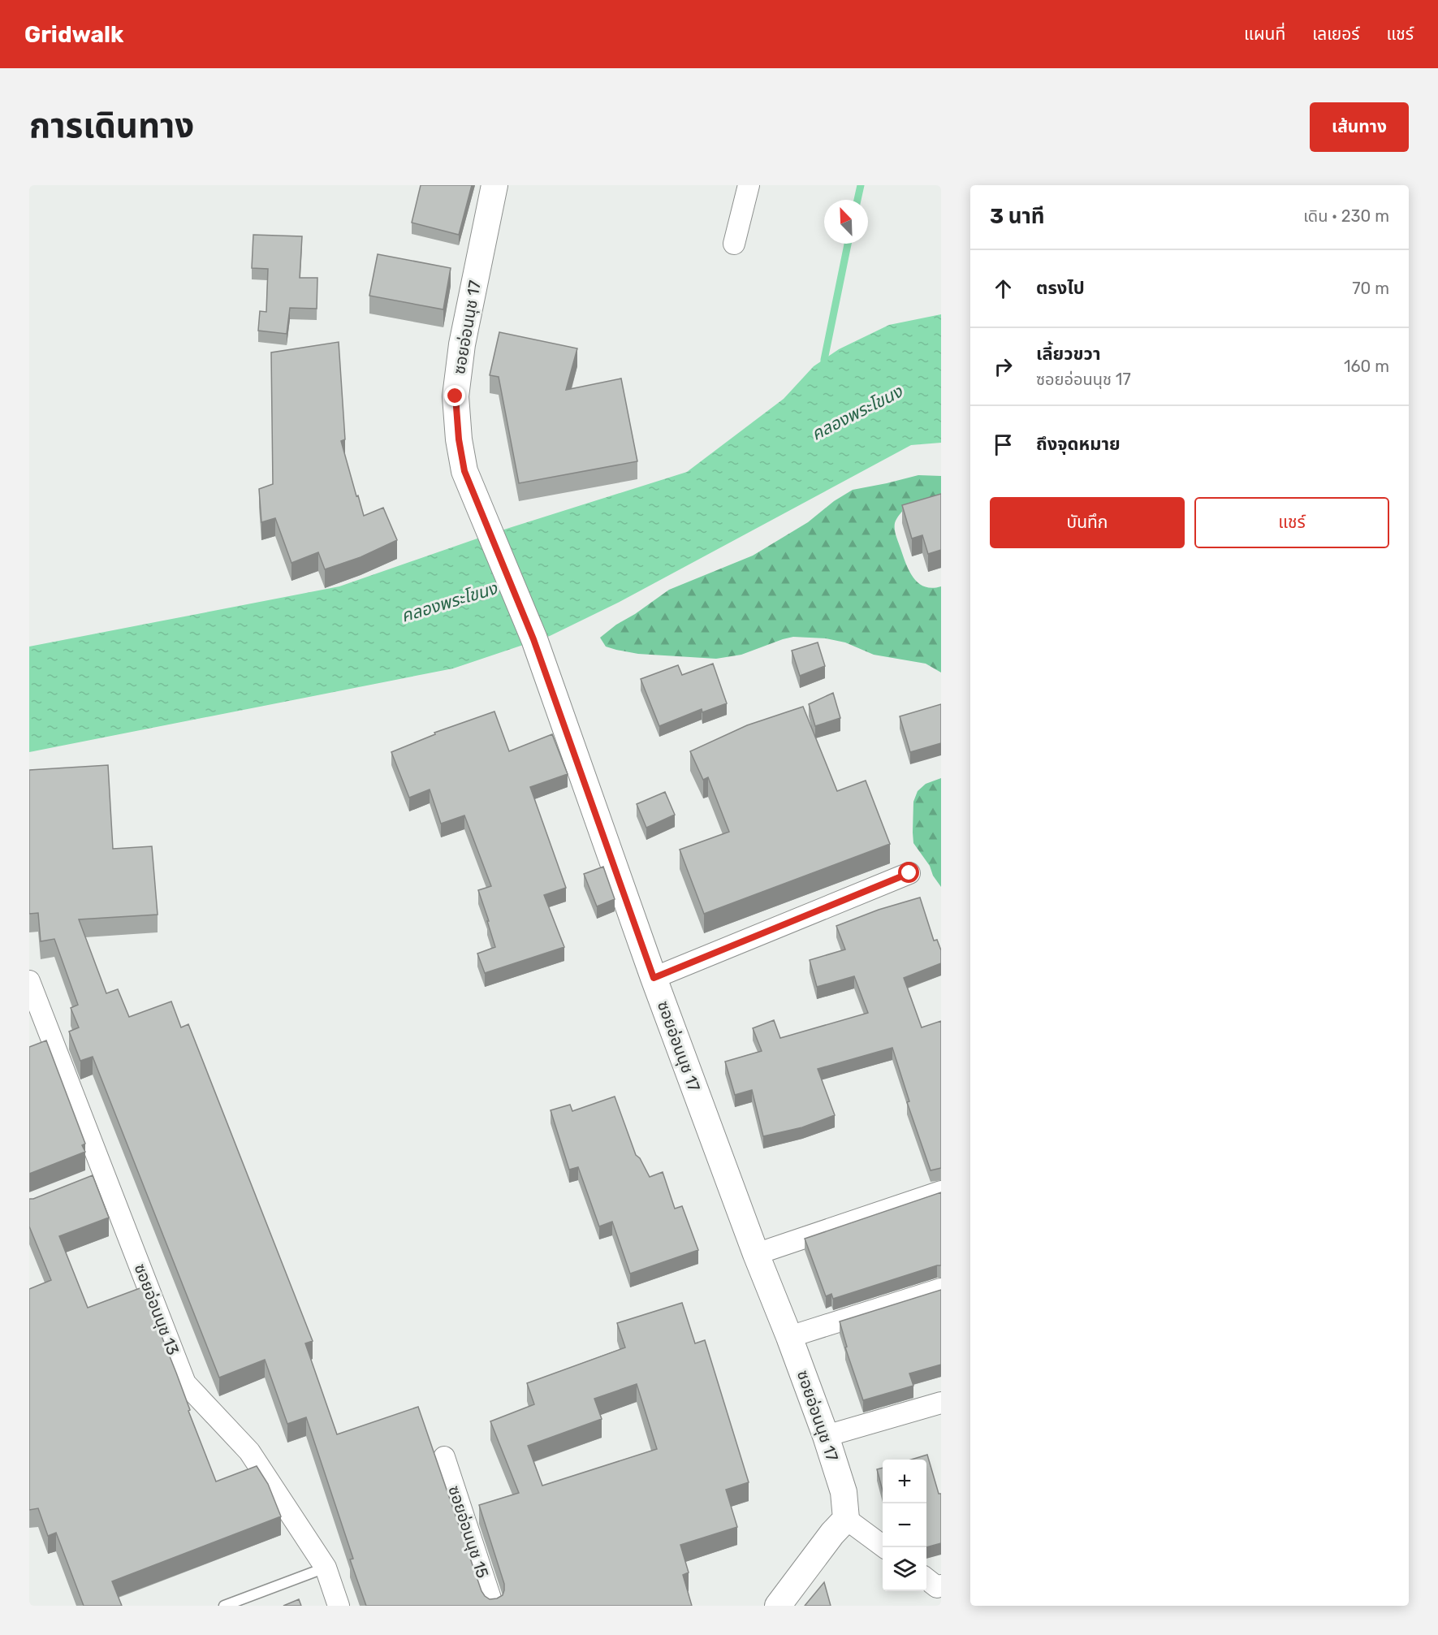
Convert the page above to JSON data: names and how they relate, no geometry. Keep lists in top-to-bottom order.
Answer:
{
  "streets": {
    "street": ["ซอยอ่อนนุช 17", "ซอยอ่อนนุช 13", "ซอยอ่อนนุช 15"]
  },
  "water": ["คลองพระโขนง"],
  "north": "top left",
  "page": {
    "header": "Gridwalk",
    "nav": ["แผนที่", "เลเยอร์", "แชร์"],
    "title": "การเดินทาง",
    "buttons": [
      "เส้นทาง",
      ["บันทึก", "แชร์"]
    ],
    "heading": ["3 นาที", "เดิน · 230 m"],
    "list": [
      ["ตรงไป", "70 m"],
      ["เลี้ยวขวา", "ซอยอ่อนนุช 17", "160 m"],
      "ถึงจุดหมาย"
    ],
    "map_buttons": ["+", "−"]
  }
}
